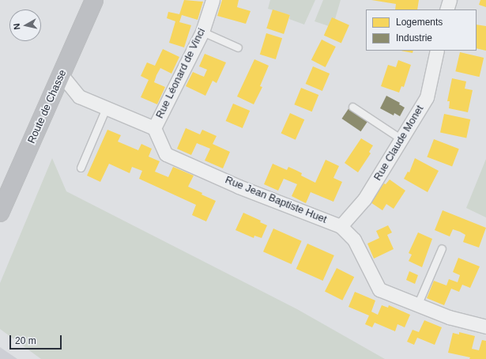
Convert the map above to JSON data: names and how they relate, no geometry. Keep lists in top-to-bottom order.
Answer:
{
  "streets": {
    "main road": ["Route de Chasse"],
    "street": ["Rue Léonard de Vinci", "Rue Claude Monet", "Rue Jean Baptiste Huet"]
  },
  "crossings": [
    ["Rue Léonard de Vinci", "Rue Jean Baptiste Huet"],
    ["Rue Claude Monet", "Rue Jean Baptiste Huet"]
  ],
  "legend": ["Logements", "Industrie"],
  "scale_bar": "20 m",
  "north": "left"
}
